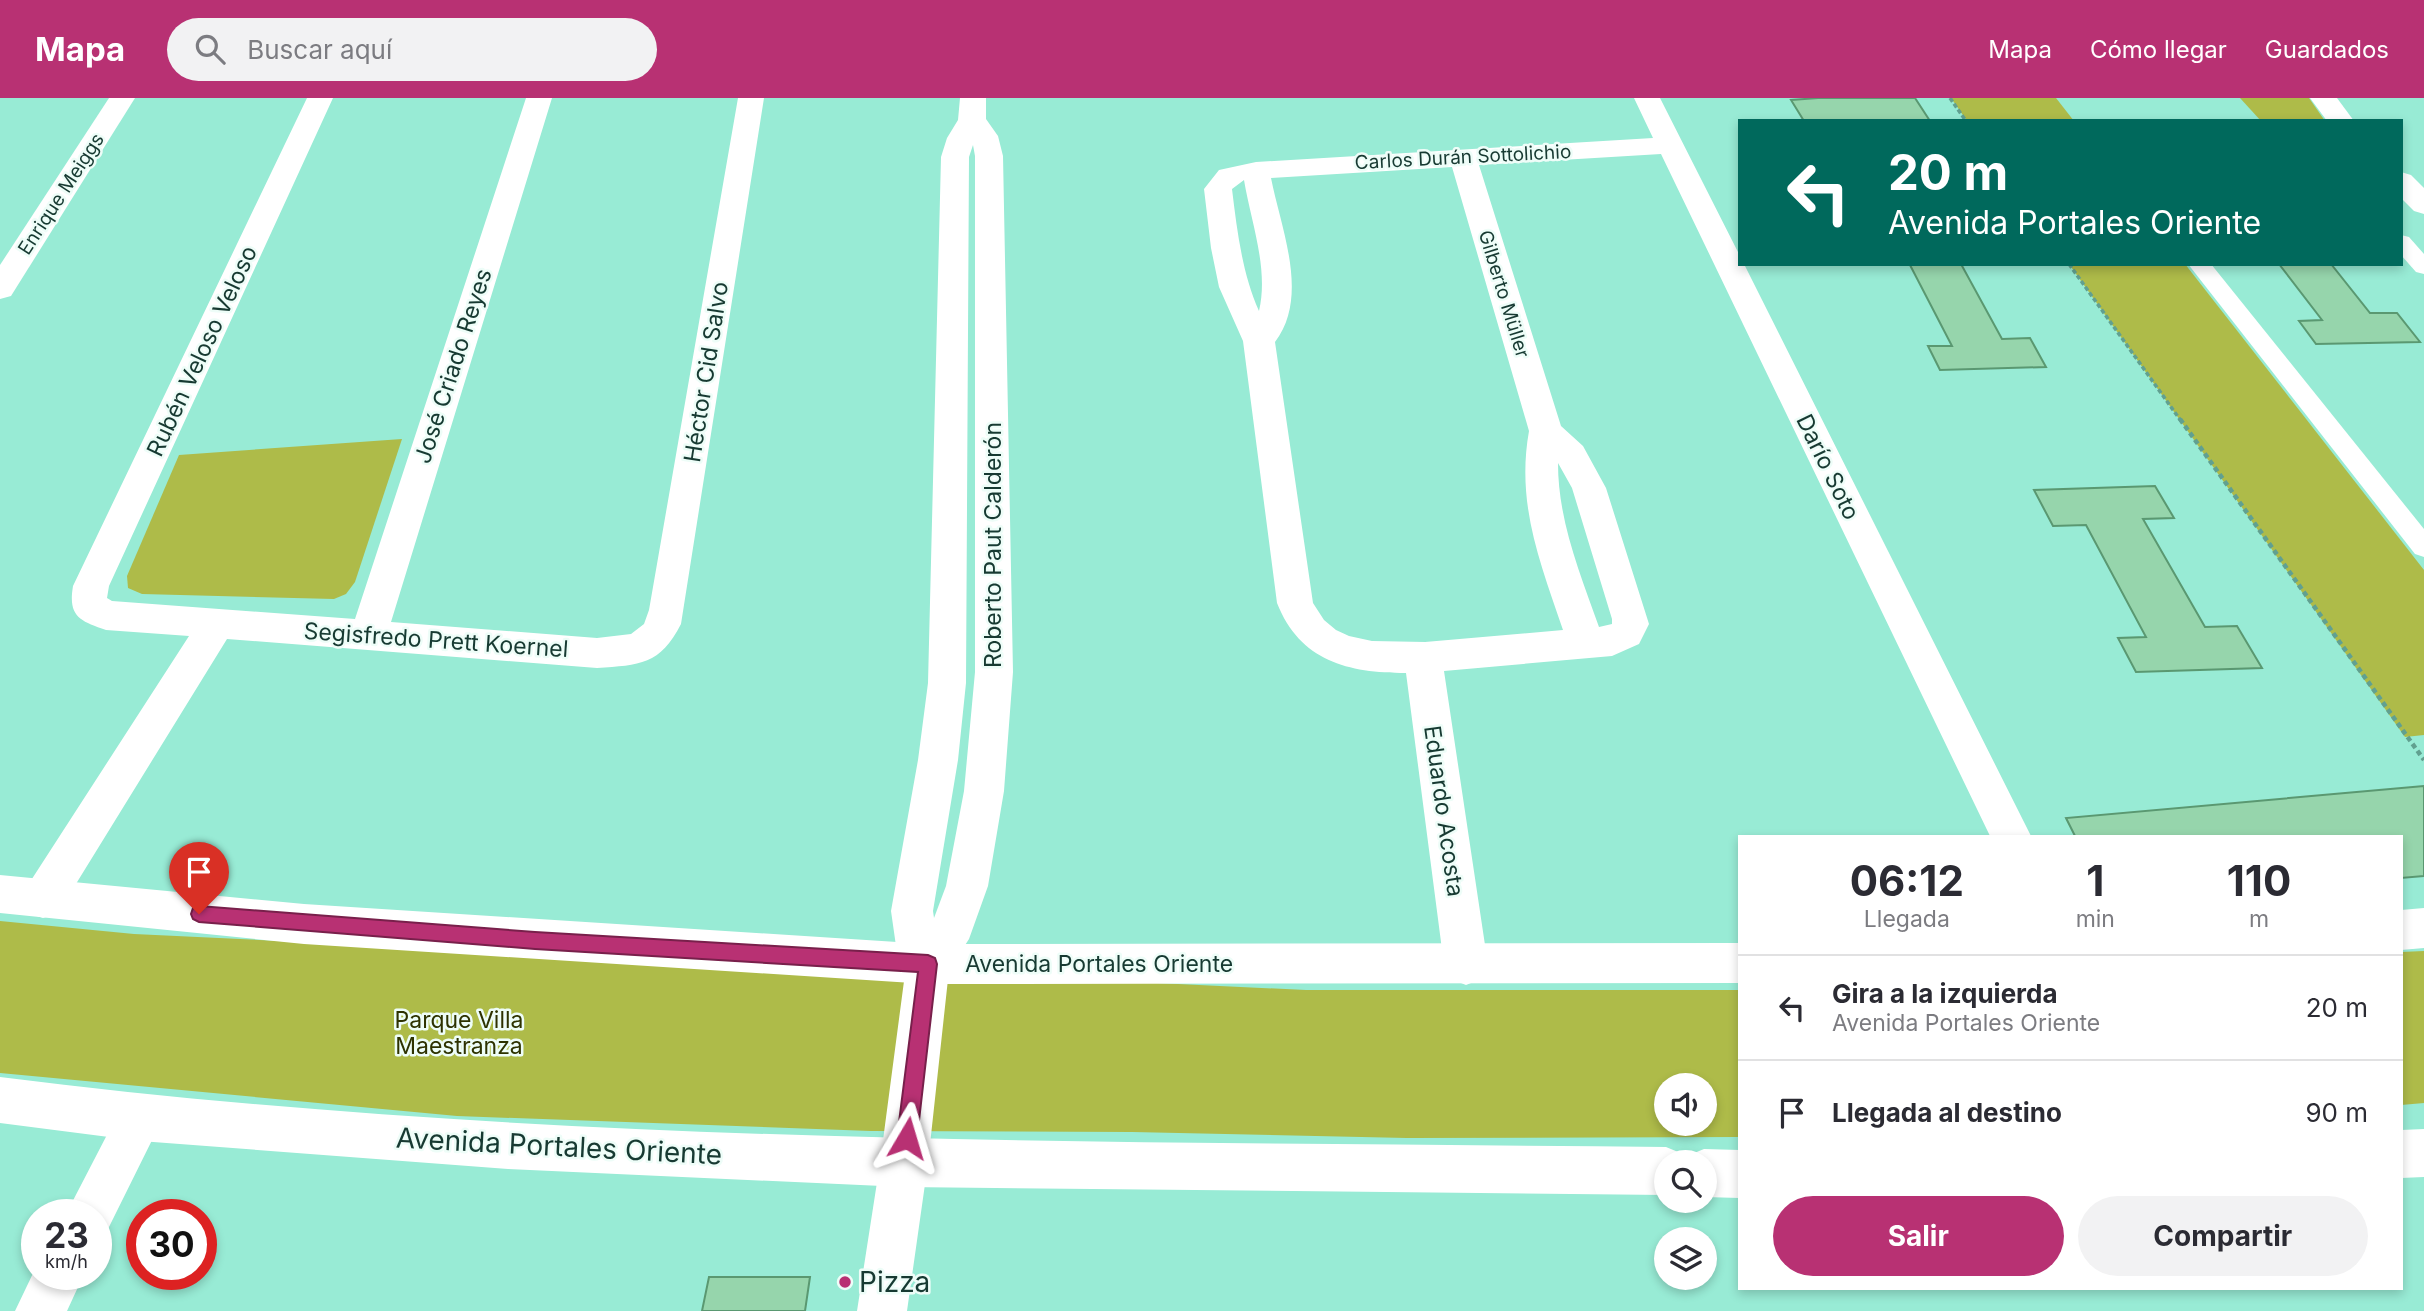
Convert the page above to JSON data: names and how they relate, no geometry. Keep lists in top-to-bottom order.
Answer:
{
  "streets": {
    "street": [
      "Carlos Durán Sottolichio",
      "Enrique Meiggs",
      "Gilberto Müller",
      "Rubén Veloso Veloso",
      "José Criado Reyes",
      "Héctor Cid Salvo",
      "Darío Soto",
      "Roberto Paut Calderón",
      "Segisfredo Prett Koernel",
      "Eduardo Acosta",
      "Avenida Portales Oriente"
    ]
  },
  "crossings": [
    ["Carlos Durán Sottolichio", "Gilberto Müller"],
    ["Carlos Durán Sottolichio", "Darío Soto"],
    ["Gilberto Müller", "Eduardo Acosta"],
    ["Rubén Veloso Veloso", "Segisfredo Prett Koernel"],
    ["José Criado Reyes", "Segisfredo Prett Koernel"],
    ["Héctor Cid Salvo", "Segisfredo Prett Koernel"],
    ["Roberto Paut Calderón", "Avenida Portales Oriente"],
    ["Eduardo Acosta", "Avenida Portales Oriente"]
  ],
  "parks": ["Parque Villa Maestranza"],
  "places": ["Pizza"],
  "page": {
    "header": "Mapa",
    "search": "Buscar aquí",
    "nav": ["Mapa", "Cómo llegar", "Guardados"],
    "turn": ["20 m", "Avenida Portales Oriente"],
    "eta": [
      "06:12",
      "Llegada",
      "1",
      "min",
      "110",
      "m"
    ],
    "list": [
      {
        "name": "Gira a la izquierda",
        "note": "Avenida Portales Oriente",
        "value": "20 m"
      },
      {
        "name": "Llegada al destino",
        "value": "90 m"
      }
    ],
    "buttons": ["Salir", "Compartir"],
    "speed": "23 km/h",
    "limit": "30"
  }
}
